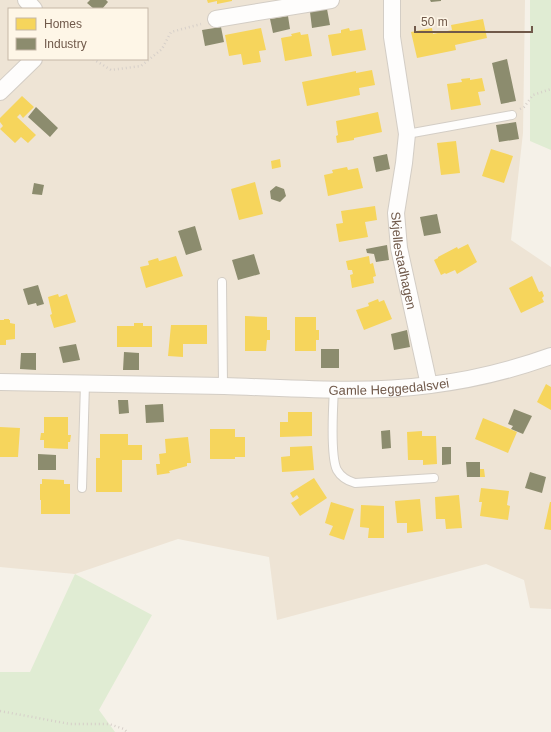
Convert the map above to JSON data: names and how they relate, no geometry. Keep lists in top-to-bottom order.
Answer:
{
  "streets": {
    "street": ["Skjellestadhagen", "Gamle Heggedalsvei"]
  },
  "crossings": [
    ["Skjellestadhagen", "Gamle Heggedalsvei"]
  ],
  "legend": ["Homes", "Industry"],
  "scale_bar": "50 m"
}
